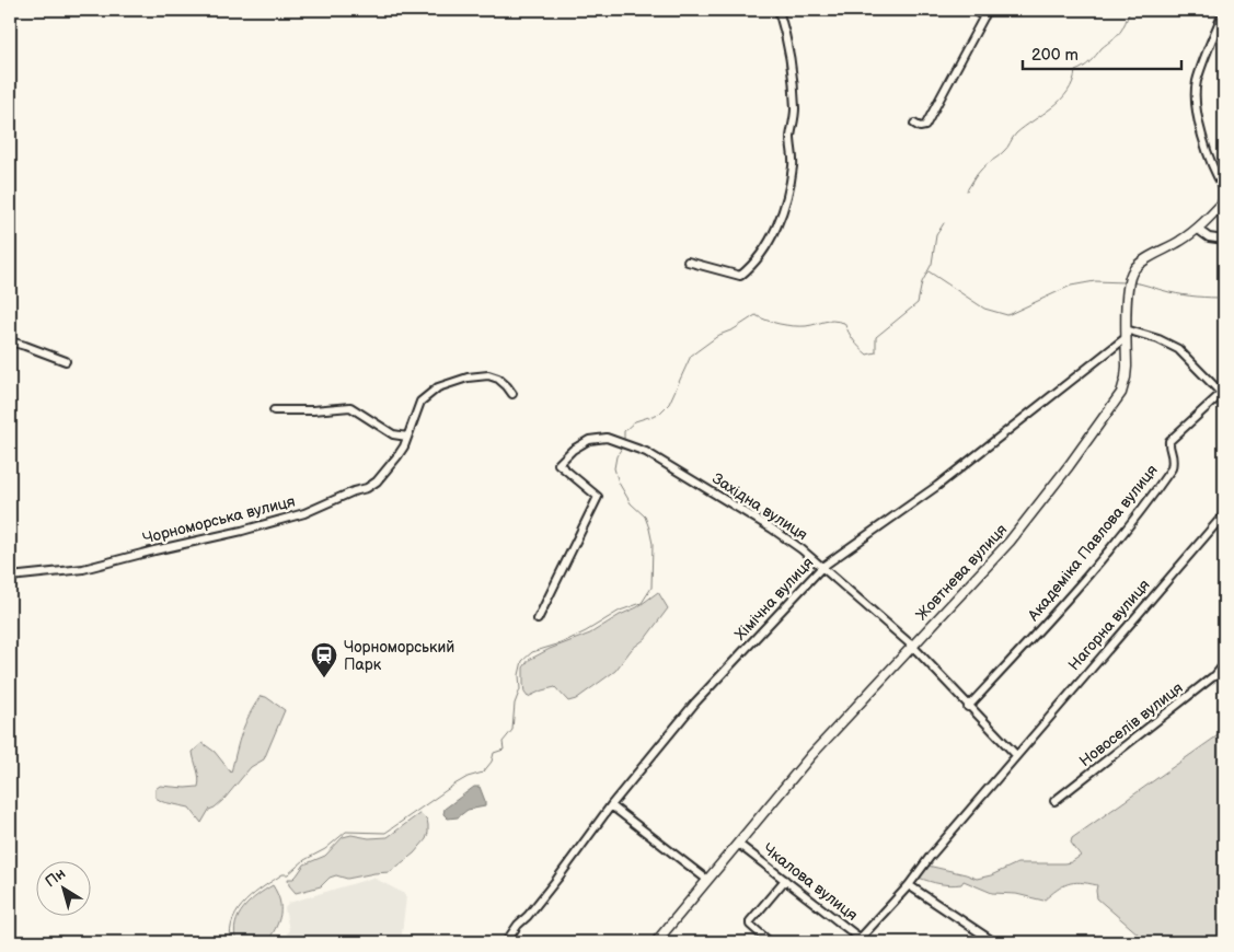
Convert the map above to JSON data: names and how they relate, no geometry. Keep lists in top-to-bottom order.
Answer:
{
  "streets": {
    "main road": ["Жовтнева вулиця"],
    "street": [
      "Західна вулиця",
      "Чорноморська вулиця",
      "Академіка Павлова вулиця",
      "Хімічна вулиця",
      "Нагорна вулиця",
      "Новоселів вулиця",
      "Чкалова вулиця"
    ]
  },
  "crossings": [
    ["Західна вулиця", "Академіка Павлова вулиця"],
    ["Західна вулиця", "Жовтнева вулиця"],
    ["Західна вулиця", "Хімічна вулиця"],
    ["Західна вулиця", "Нагорна вулиця"],
    ["Жовтнева вулиця", "Хімічна вулиця"],
    ["Жовтнева вулиця", "Чкалова вулиця"],
    ["Нагорна вулиця", "Чкалова вулиця"]
  ],
  "places": {
    "station": ["Чорноморський Парк"]
  },
  "scale_bar": "200 m",
  "north": "top left"
}
